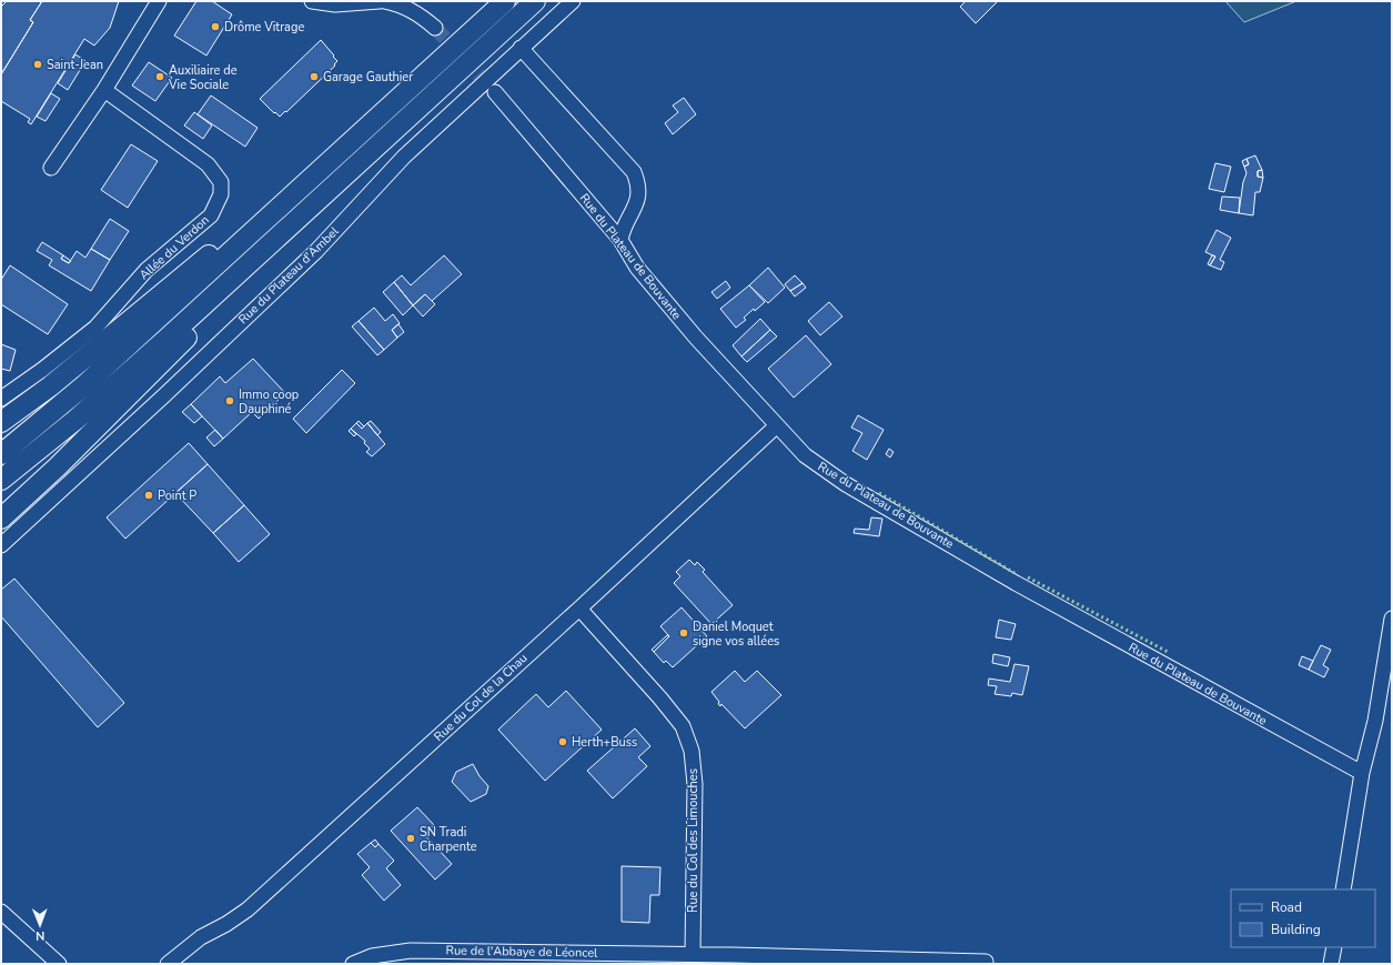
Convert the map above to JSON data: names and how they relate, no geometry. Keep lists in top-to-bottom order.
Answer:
{
  "streets": {
    "street": [
      "Allée du Verdon",
      "Rue du Plateau de Bouvante",
      "Rue du Plateau d'Ambel",
      "Rue du Col de la Chau",
      "Rue du Col des Limouches",
      "Rue de l'Abbaye de Léoncel"
    ]
  },
  "crossings": [
    ["Rue du Plateau de Bouvante", "Rue du Col de la Chau"],
    ["Rue du Col de la Chau", "Rue du Col des Limouches"],
    ["Rue du Col des Limouches", "Rue de l'Abbaye de Léoncel"]
  ],
  "places": [
    "Drôme Vitrage",
    "Saint-Jean",
    "Auxiliaire de Vie Sociale",
    "Garage Gauthier",
    "Immo coop Dauphiné",
    "Point P",
    "Daniel Moquet signe vos allées",
    "Herth+Buss",
    "SN Tradi Charpente"
  ],
  "legend": ["Road", "Building"],
  "north": "bottom"
}
